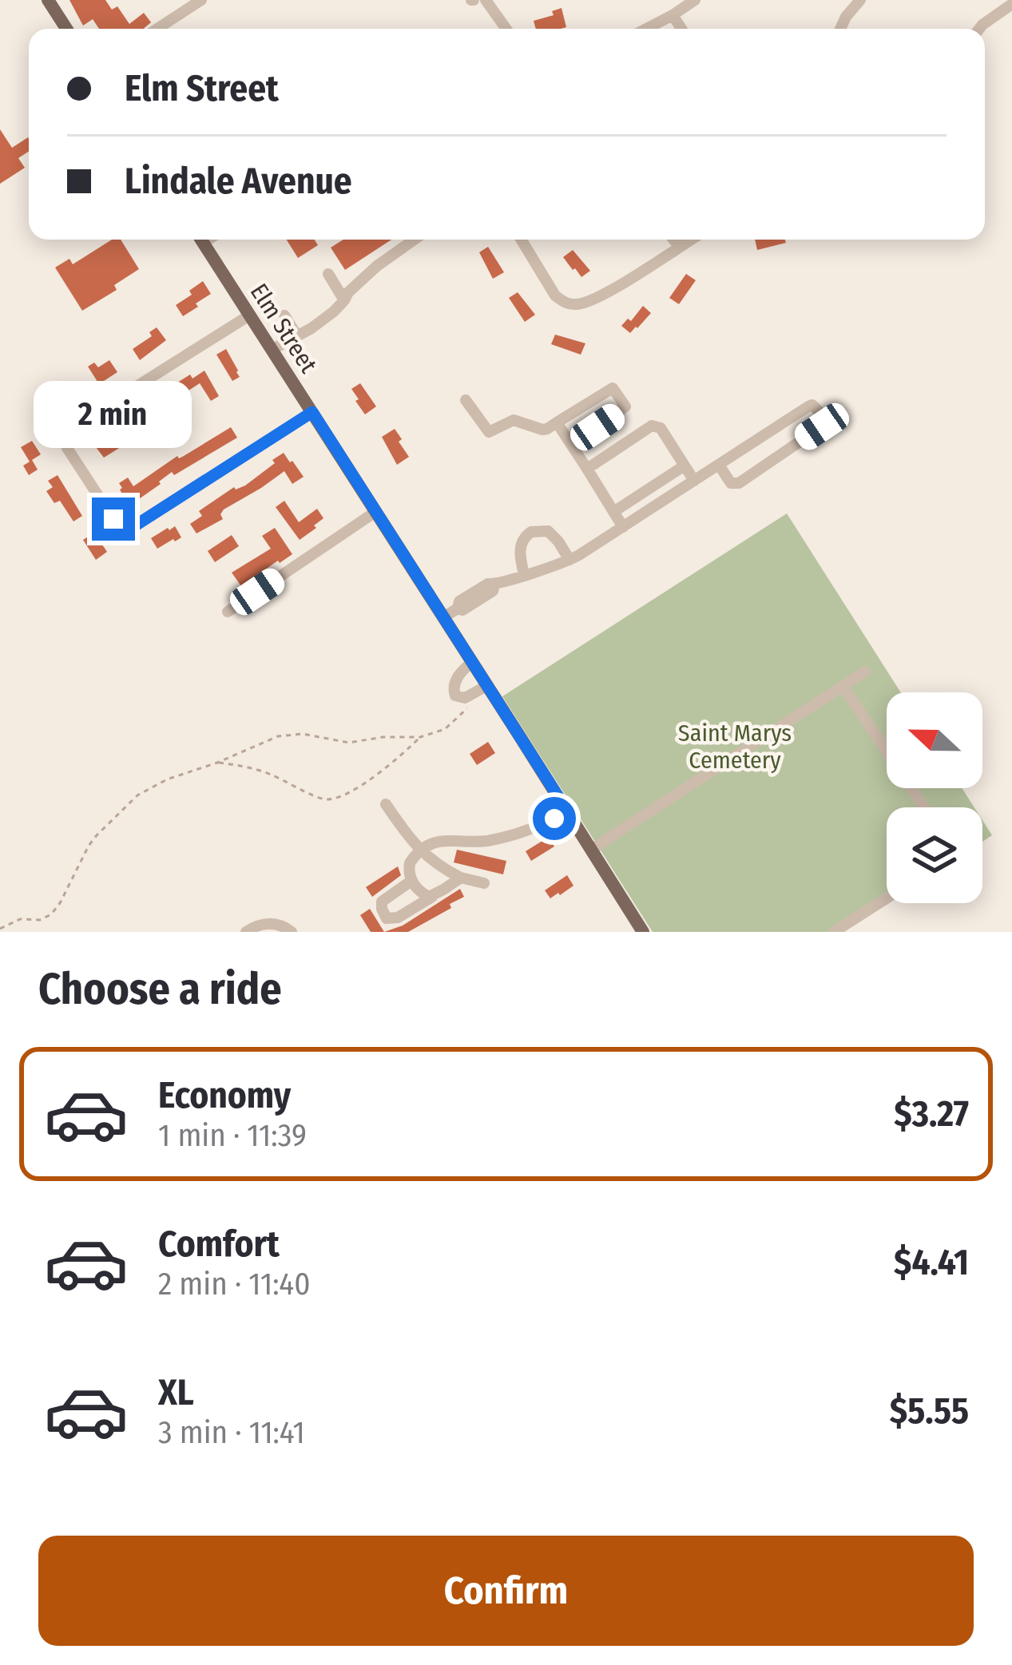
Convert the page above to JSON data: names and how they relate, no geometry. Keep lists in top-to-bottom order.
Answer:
{
  "streets": {
    "main road": ["Elm Street"]
  },
  "parks": ["Saint Marys Cemetery"],
  "north": "left",
  "page": {
    "banner": ["Elm Street", "Lindale Avenue"],
    "bubble": "2 min",
    "heading": "Choose a ride",
    "list": [
      {
        "name": "Economy",
        "note": "1 min · 11:39",
        "value": "$3.27"
      },
      {
        "name": "Comfort",
        "note": "2 min · 11:40",
        "value": "$4.41"
      },
      {
        "name": "XL",
        "note": "3 min · 11:41",
        "value": "$5.55"
      }
    ],
    "buttons": "Confirm"
  }
}
